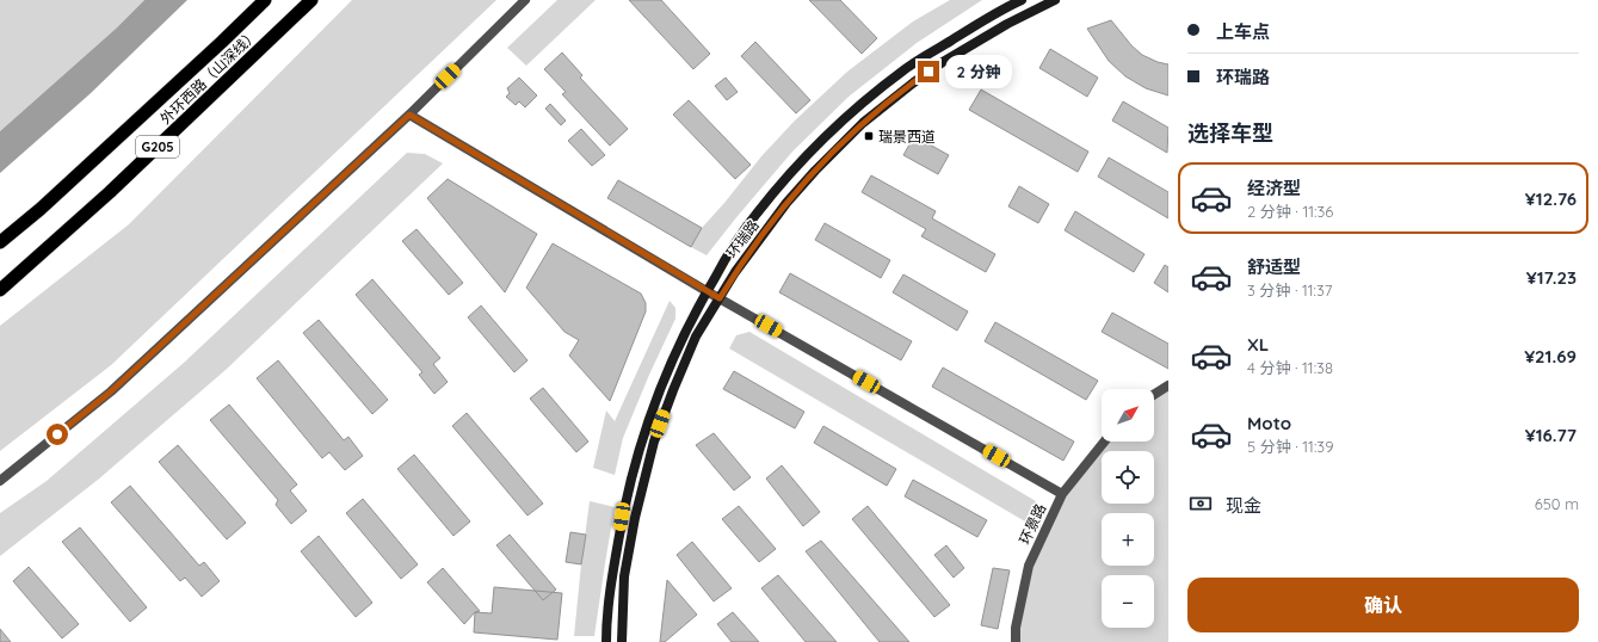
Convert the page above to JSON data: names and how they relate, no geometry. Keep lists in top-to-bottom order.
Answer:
{
  "streets": {
    "highway": ["外环西路（山深线）", "G205"],
    "main road": ["环瑞路"],
    "street": ["环景路"]
  },
  "places": {
    "transit": ["瑞景西道"]
  },
  "north": "top right",
  "page": {
    "banner": ["上车点", "环瑞路"],
    "bubble": "2 分钟",
    "heading": "选择车型",
    "list": [
      {
        "name": "经济型",
        "note": "2 分钟 · 11:36",
        "value": "¥12.76"
      },
      {
        "name": "舒适型",
        "note": "3 分钟 · 11:37",
        "value": "¥17.23"
      },
      {
        "name": "XL",
        "note": "4 分钟 · 11:38",
        "value": "¥21.69"
      },
      {
        "name": "Moto",
        "note": "5 分钟 · 11:39",
        "value": "¥16.77"
      }
    ],
    "map_buttons": ["+", "−"],
    "pay": ["现金", "650 m"],
    "buttons": "确认"
  }
}
